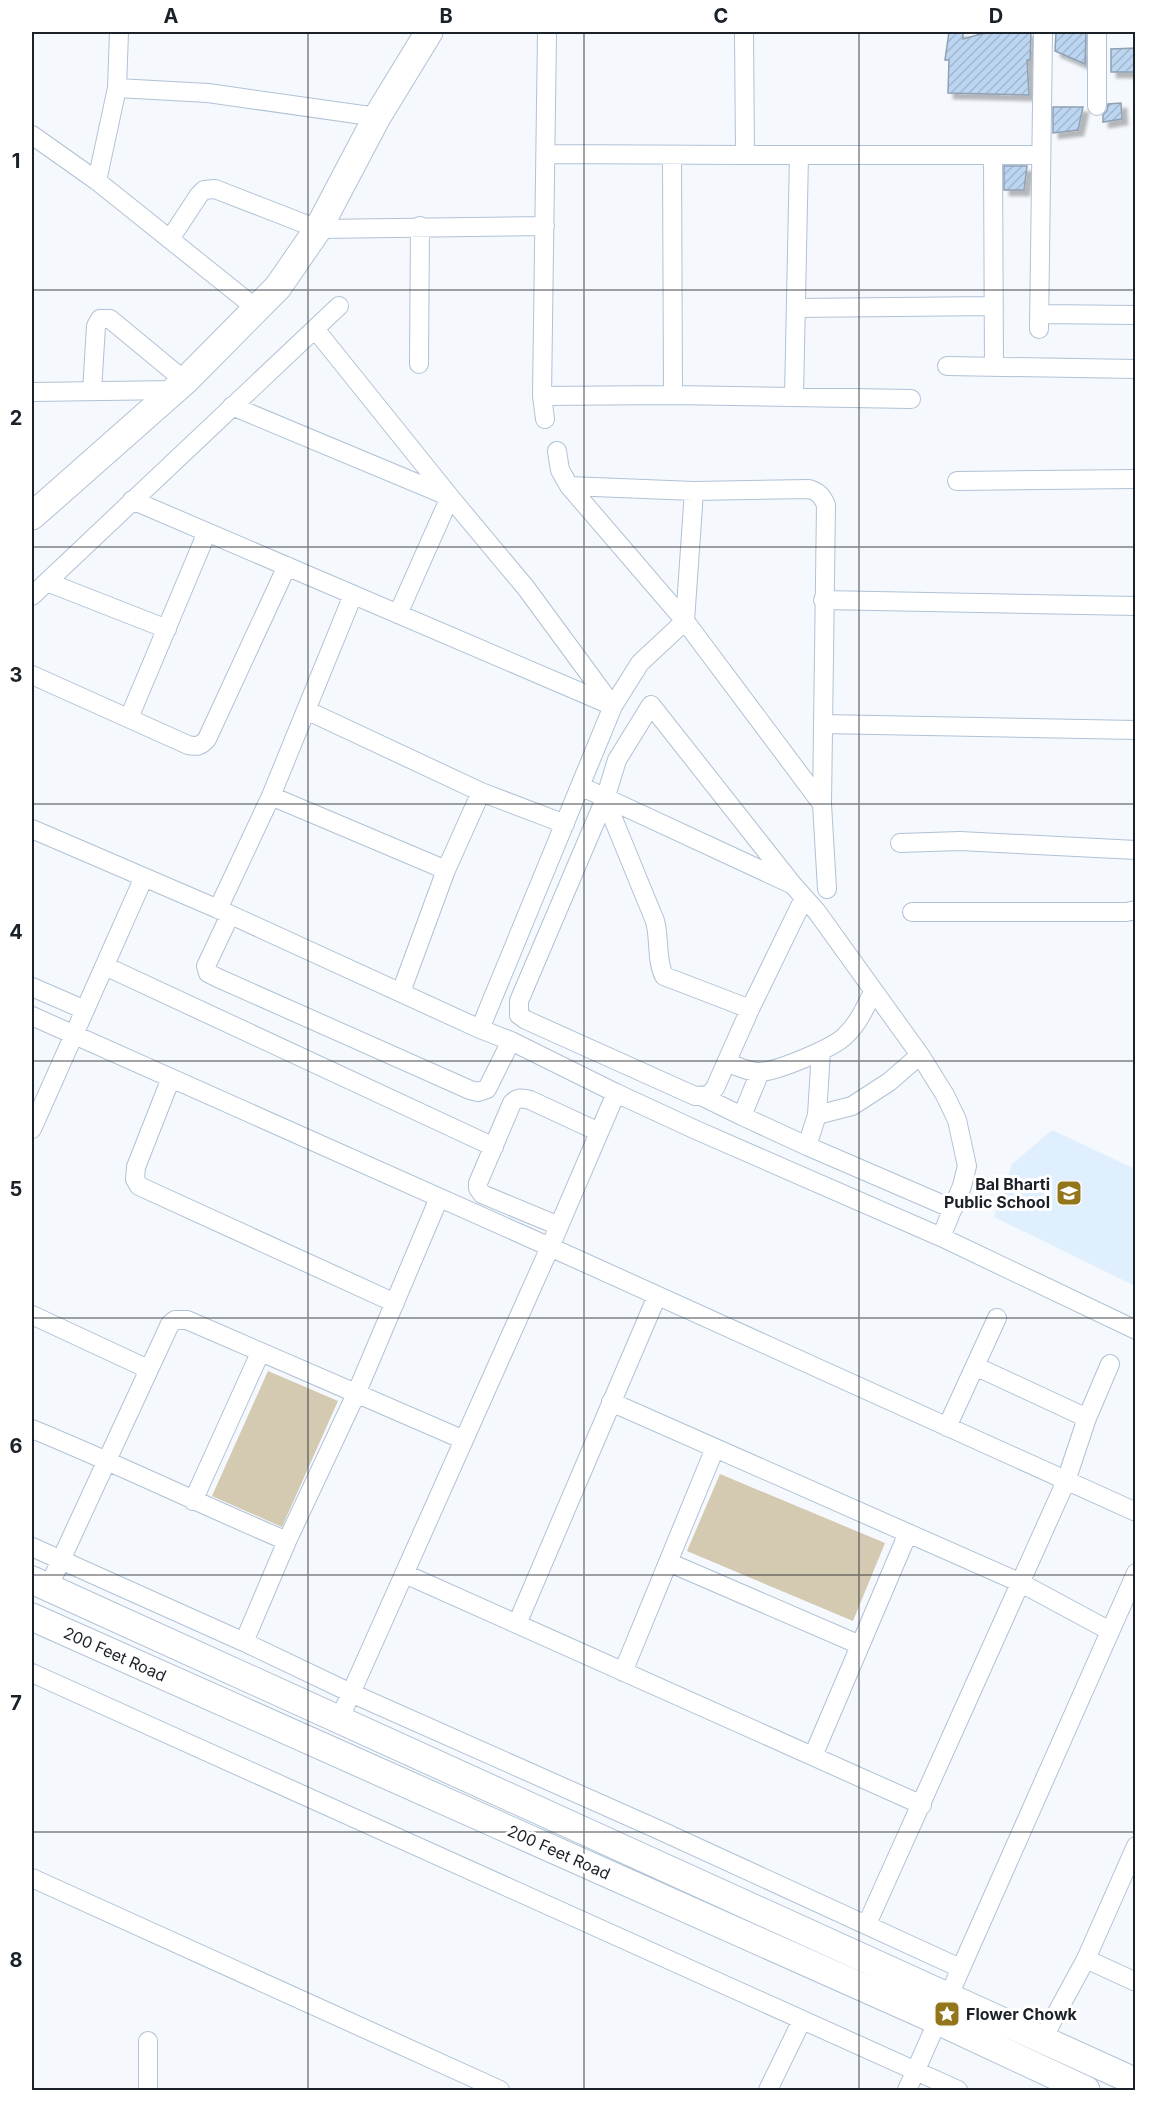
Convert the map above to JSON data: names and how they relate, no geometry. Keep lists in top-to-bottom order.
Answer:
{
  "streets": {
    "street": ["200 Feet Road"]
  },
  "places": {
    "school or university": ["Bal Bharti Public School"],
    "place": ["Flower Chowk"]
  },
  "grid": {
    "columns": [
      "A",
      "B",
      "C",
      "D"
    ],
    "rows": [
      "1",
      "2",
      "3",
      "4",
      "5",
      "6",
      "7",
      "8"
    ]
  }
}
